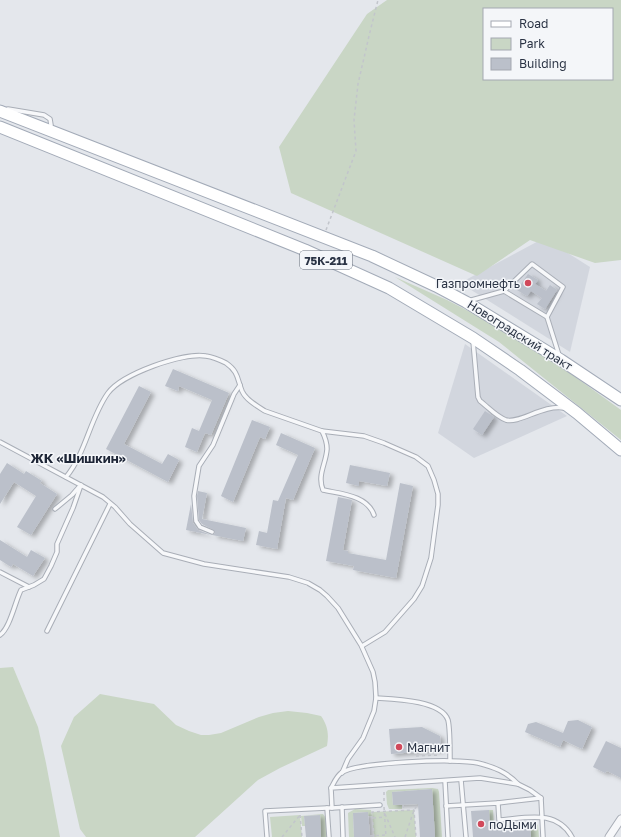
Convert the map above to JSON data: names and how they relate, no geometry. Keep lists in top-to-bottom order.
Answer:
{
  "streets": {
    "main road": ["75К-211", "Новоградский тракт"]
  },
  "crossings": [
    ["75К-211", "Новоградский тракт"]
  ],
  "districts": ["ЖК «Шишкин»"],
  "places": ["Газпромнефть", "Магнит", "поДыми"],
  "legend": ["Road", "Park", "Building"]
}
